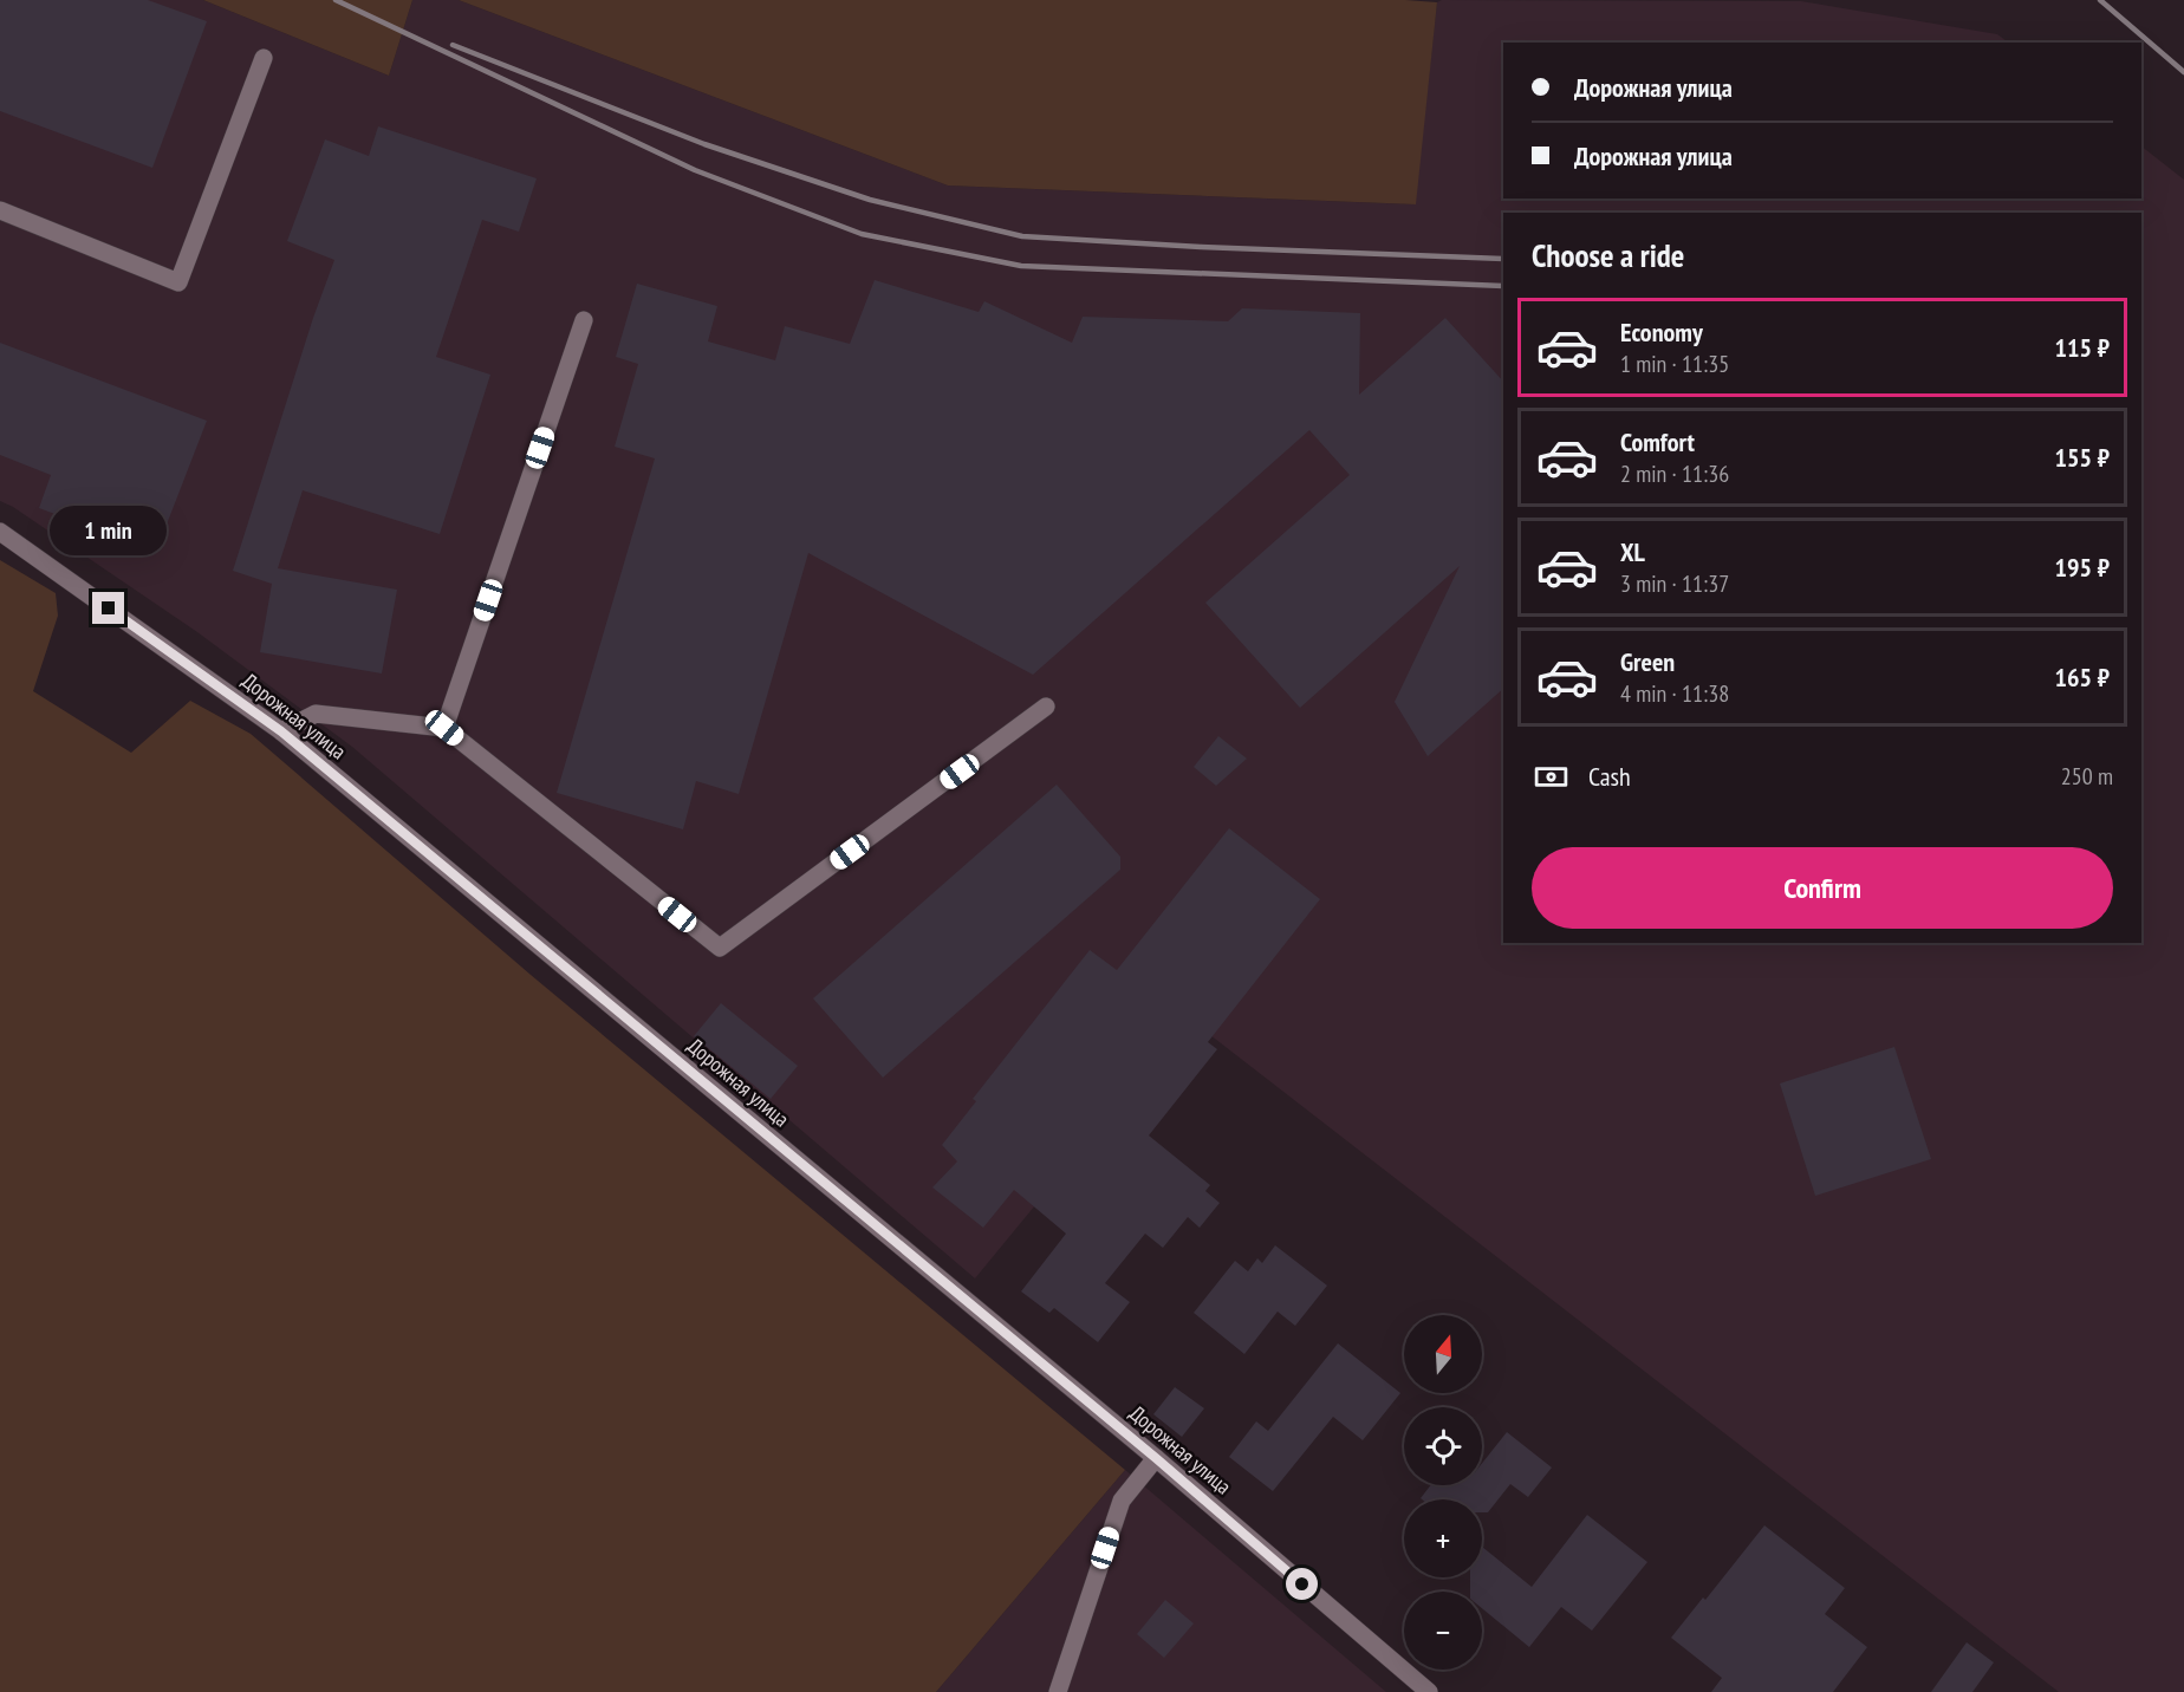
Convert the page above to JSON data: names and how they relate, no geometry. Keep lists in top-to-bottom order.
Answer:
{
  "streets": {
    "street": ["Дорожная улица"]
  },
  "north": "top",
  "page": {
    "banner": ["Дорожная улица", "Дорожная улица"],
    "heading": "Choose a ride",
    "list": [
      {
        "name": "Economy",
        "note": "1 min · 11:35",
        "value": "115 ₽"
      },
      {
        "name": "Comfort",
        "note": "2 min · 11:36",
        "value": "155 ₽"
      },
      {
        "name": "XL",
        "note": "3 min · 11:37",
        "value": "195 ₽"
      },
      {
        "name": "Green",
        "note": "4 min · 11:38",
        "value": "165 ₽"
      }
    ],
    "bubble": "1 min",
    "pay": ["Cash", "250 m"],
    "buttons": "Confirm",
    "map_buttons": ["+", "−"]
  }
}
